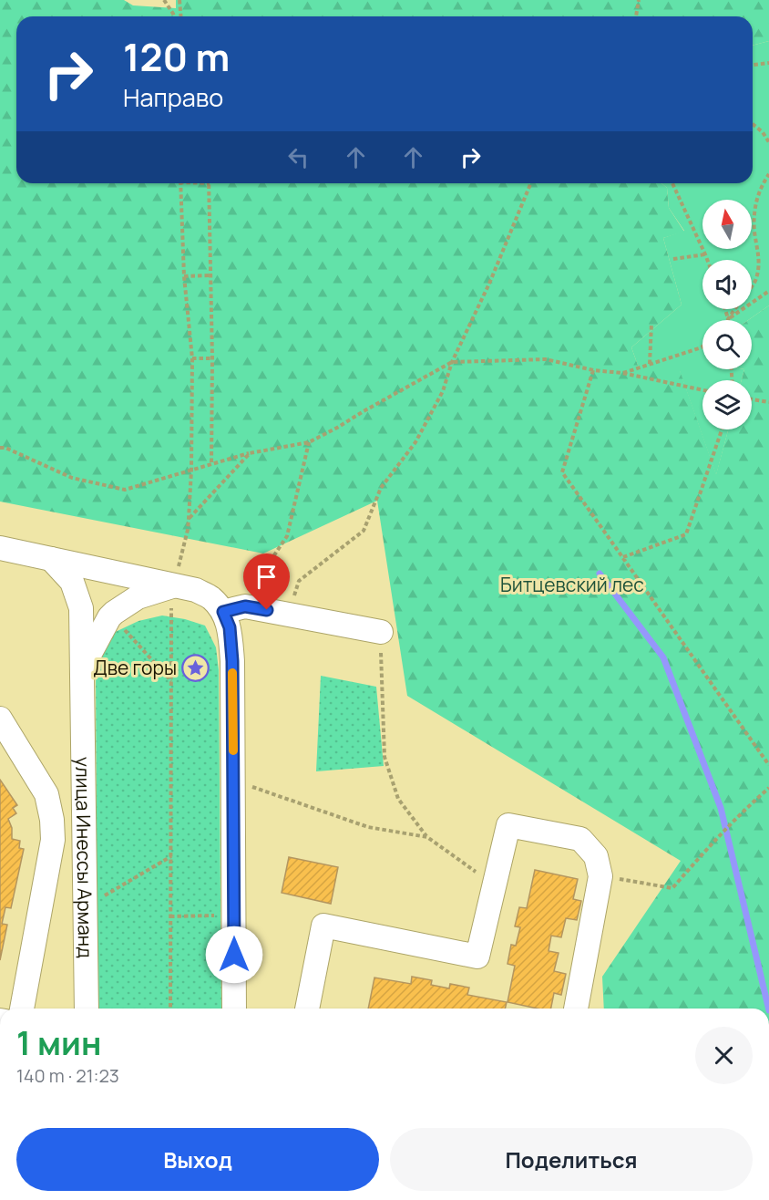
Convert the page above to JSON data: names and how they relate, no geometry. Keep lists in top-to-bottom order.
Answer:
{
  "streets": {
    "street": ["улица Инессы Арманд"]
  },
  "parks": ["Битцевский лес"],
  "places": {
    "place": ["Две горы"]
  },
  "north": "top",
  "page": {
    "turn": ["120 m", "Направо"],
    "heading": ["1 мин", "140 m · 21:23"],
    "buttons": ["Выход", "Поделиться"]
  }
}
